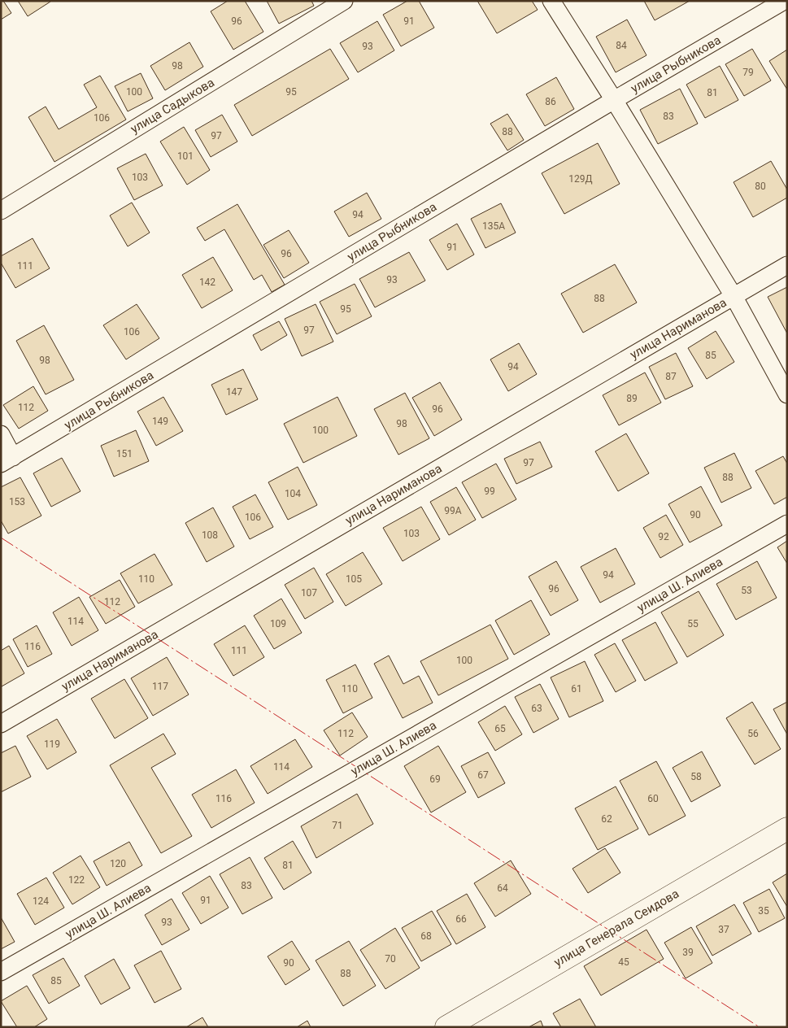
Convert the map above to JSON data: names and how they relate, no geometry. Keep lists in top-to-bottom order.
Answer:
{
  "streets": {
    "street": [
      "улица Рыбникова",
      "улица Садыкова",
      "улица Нариманова",
      "улица Ш. Алиева",
      "улица Генерала Сеидова"
    ]
  },
  "house_numbers": [
    "96",
    "91",
    "84",
    "93",
    "98",
    "79",
    "100",
    "95",
    "81",
    "86",
    "83",
    "106",
    "88",
    "97",
    "101",
    "103",
    "129Д",
    "80",
    "94",
    "135А",
    "91",
    "96",
    "111",
    "93",
    "142",
    "88",
    "95",
    "97",
    "106",
    "85",
    "98",
    "94",
    "87",
    "147",
    "89",
    "112",
    "96",
    "149",
    "98",
    "100",
    "151",
    "97",
    "88",
    "99",
    "104",
    "153",
    "99А",
    "90",
    "106",
    "103",
    "108",
    "92",
    "94",
    "110",
    "105",
    "96",
    "53",
    "107",
    "112",
    "114",
    "109",
    "55",
    "116",
    "111",
    "100",
    "117",
    "110",
    "61",
    "63",
    "65",
    "112",
    "56",
    "119",
    "114",
    "67",
    "58",
    "69",
    "116",
    "60",
    "62",
    "71",
    "120",
    "81",
    "122",
    "83",
    "64",
    "91",
    "124",
    "35",
    "66",
    "93",
    "37",
    "68",
    "39",
    "70",
    "45",
    "90",
    "88",
    "85"
  ]
}
